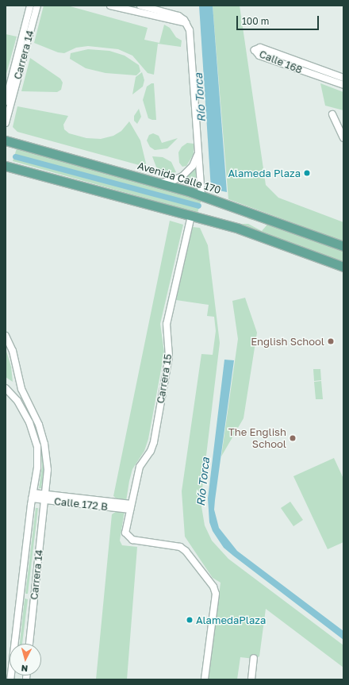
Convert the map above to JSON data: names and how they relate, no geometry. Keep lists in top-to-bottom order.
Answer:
{
  "streets": {
    "main road": ["Avenida Calle 170"],
    "street": [
      "Carrera 14",
      "Calle 168",
      "Carrera 15",
      "Calle 172 B"
    ]
  },
  "crossings": [
    ["Carrera 14", "Calle 172 B"],
    ["Carrera 15", "Calle 172 B"]
  ],
  "water": ["Río Torca"],
  "places": [
    "Alameda Plaza",
    "English School",
    "The English School",
    "AlamedaPlaza"
  ],
  "scale_bar": "100 m",
  "north": "bottom"
}
